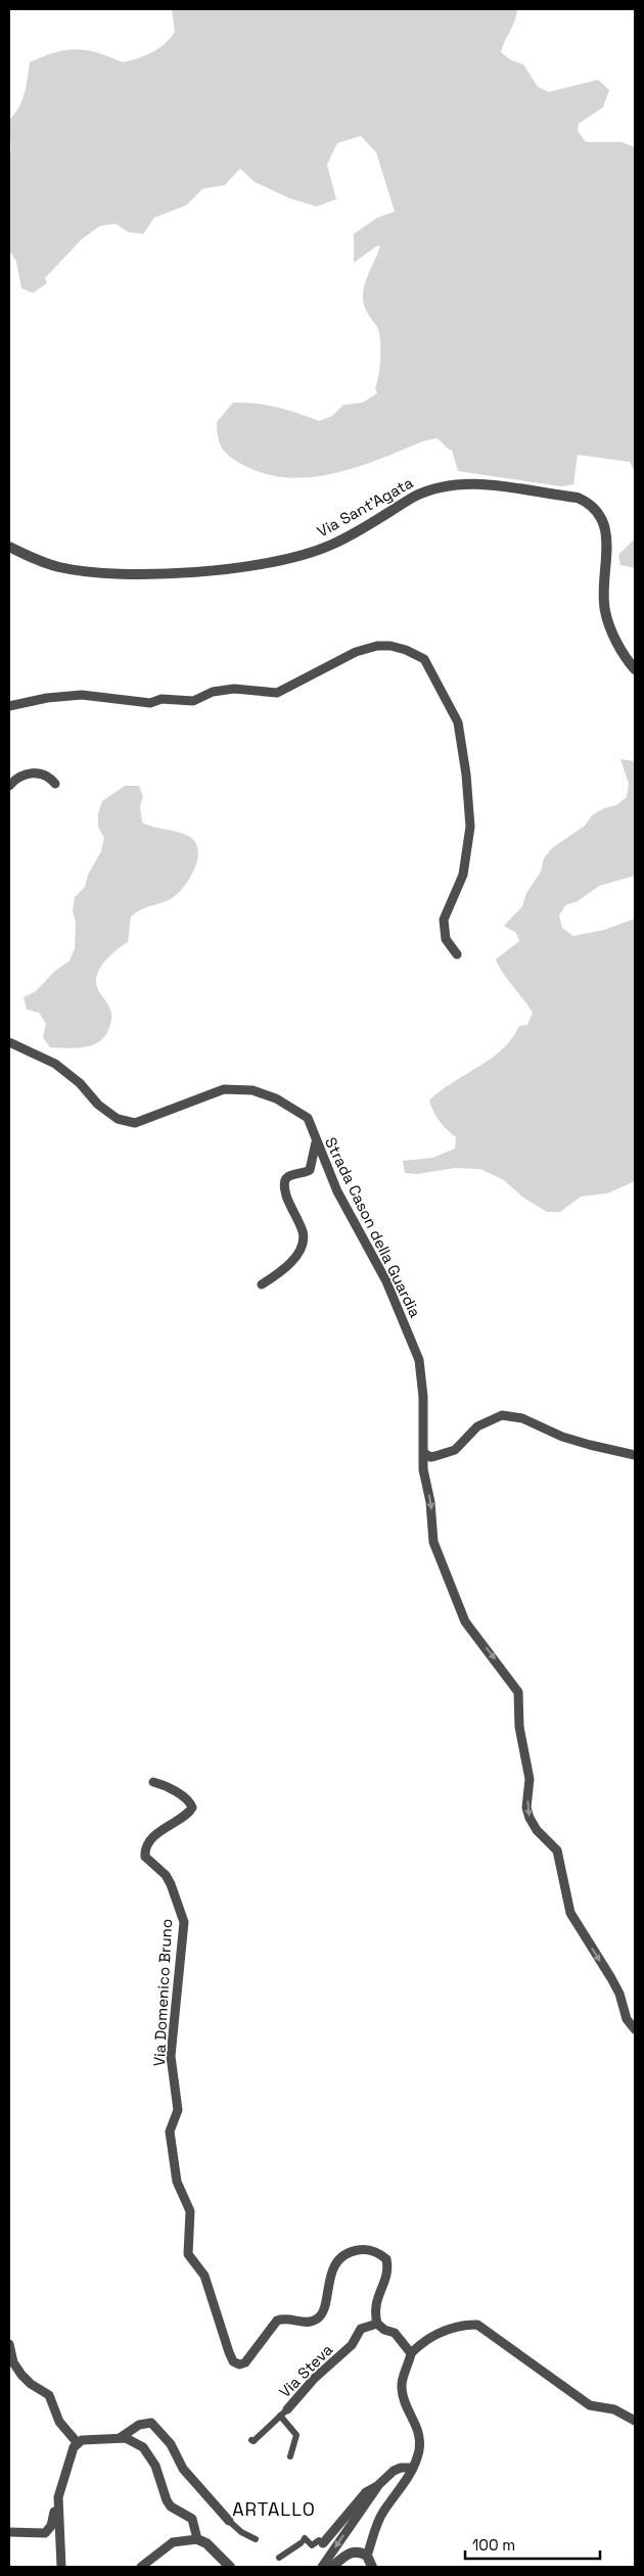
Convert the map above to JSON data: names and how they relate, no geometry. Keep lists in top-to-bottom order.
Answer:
{
  "streets": {
    "street": [
      "Via Sant'Agata",
      "Strada Cason della Guardia",
      "Via Domenico Bruno",
      "Via Steva"
    ]
  },
  "crossings": [
    ["Via Domenico Bruno", "Via Steva"]
  ],
  "one_way": ["Strada Cason della Guardia"],
  "districts": ["ARTALLO"],
  "scale_bar": "100 m"
}
